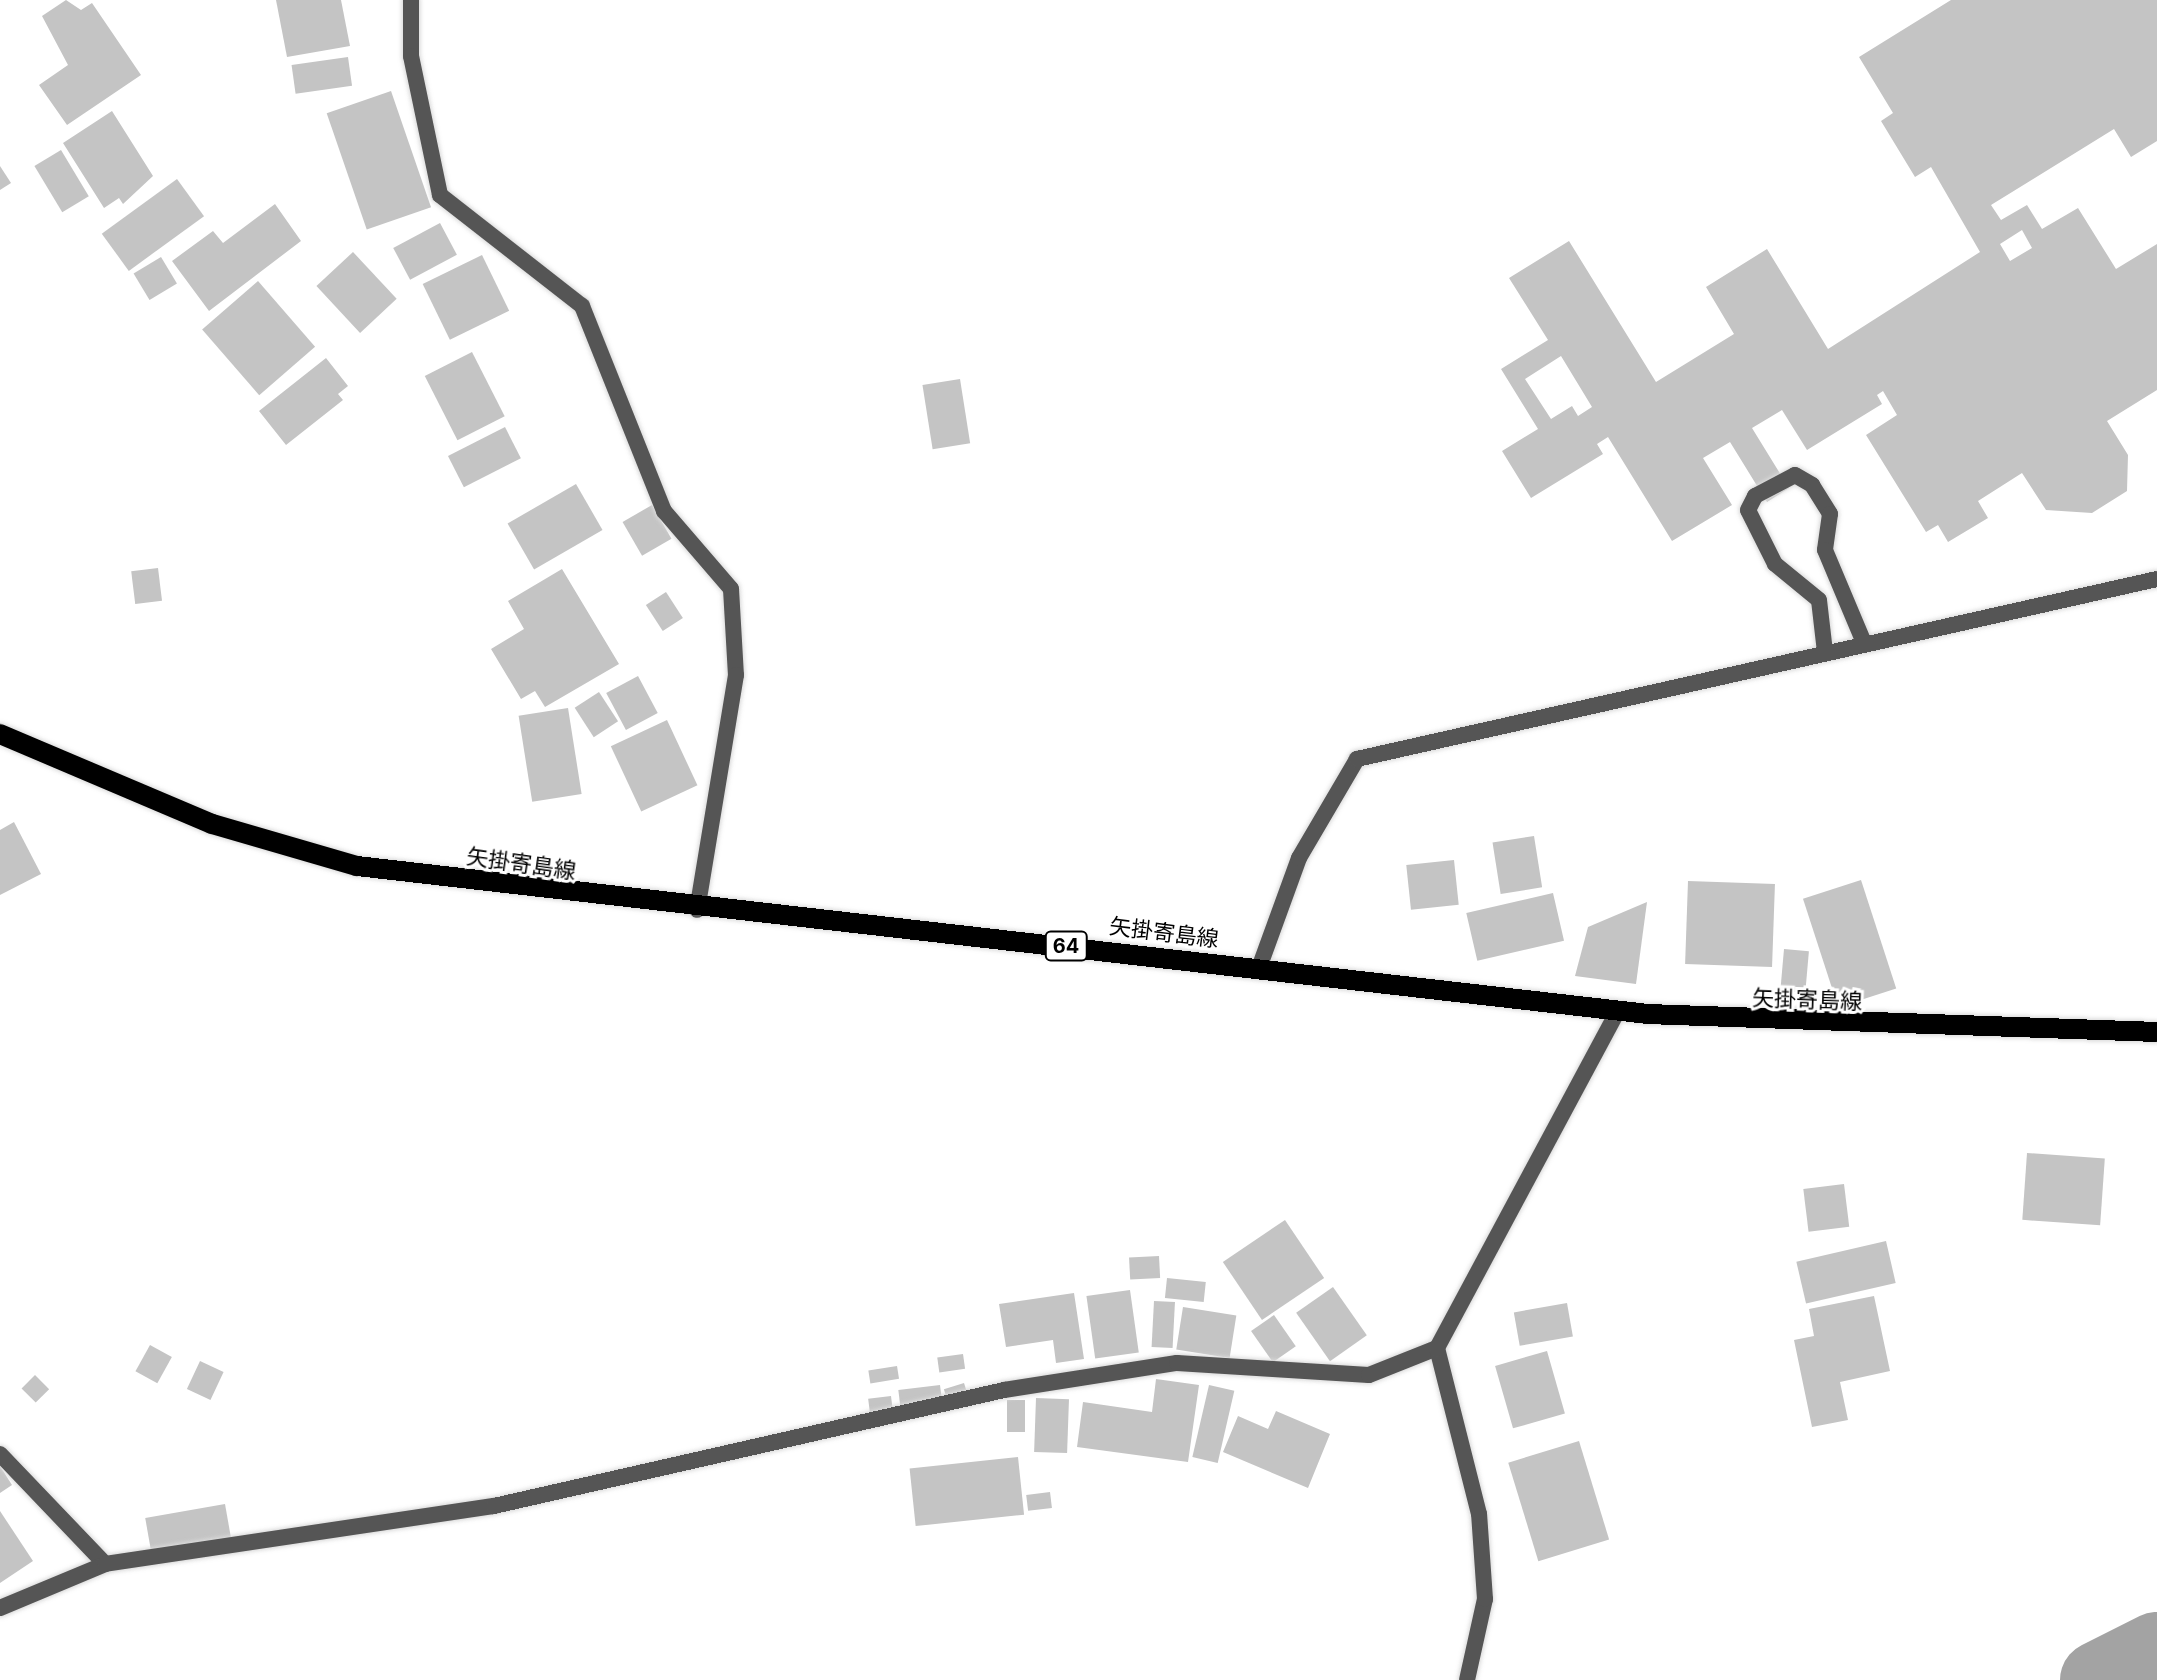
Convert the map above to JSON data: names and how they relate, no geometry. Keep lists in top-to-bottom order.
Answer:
{
  "streets": {
    "main road": ["矢掛寄島線", "64"]
  }
}
